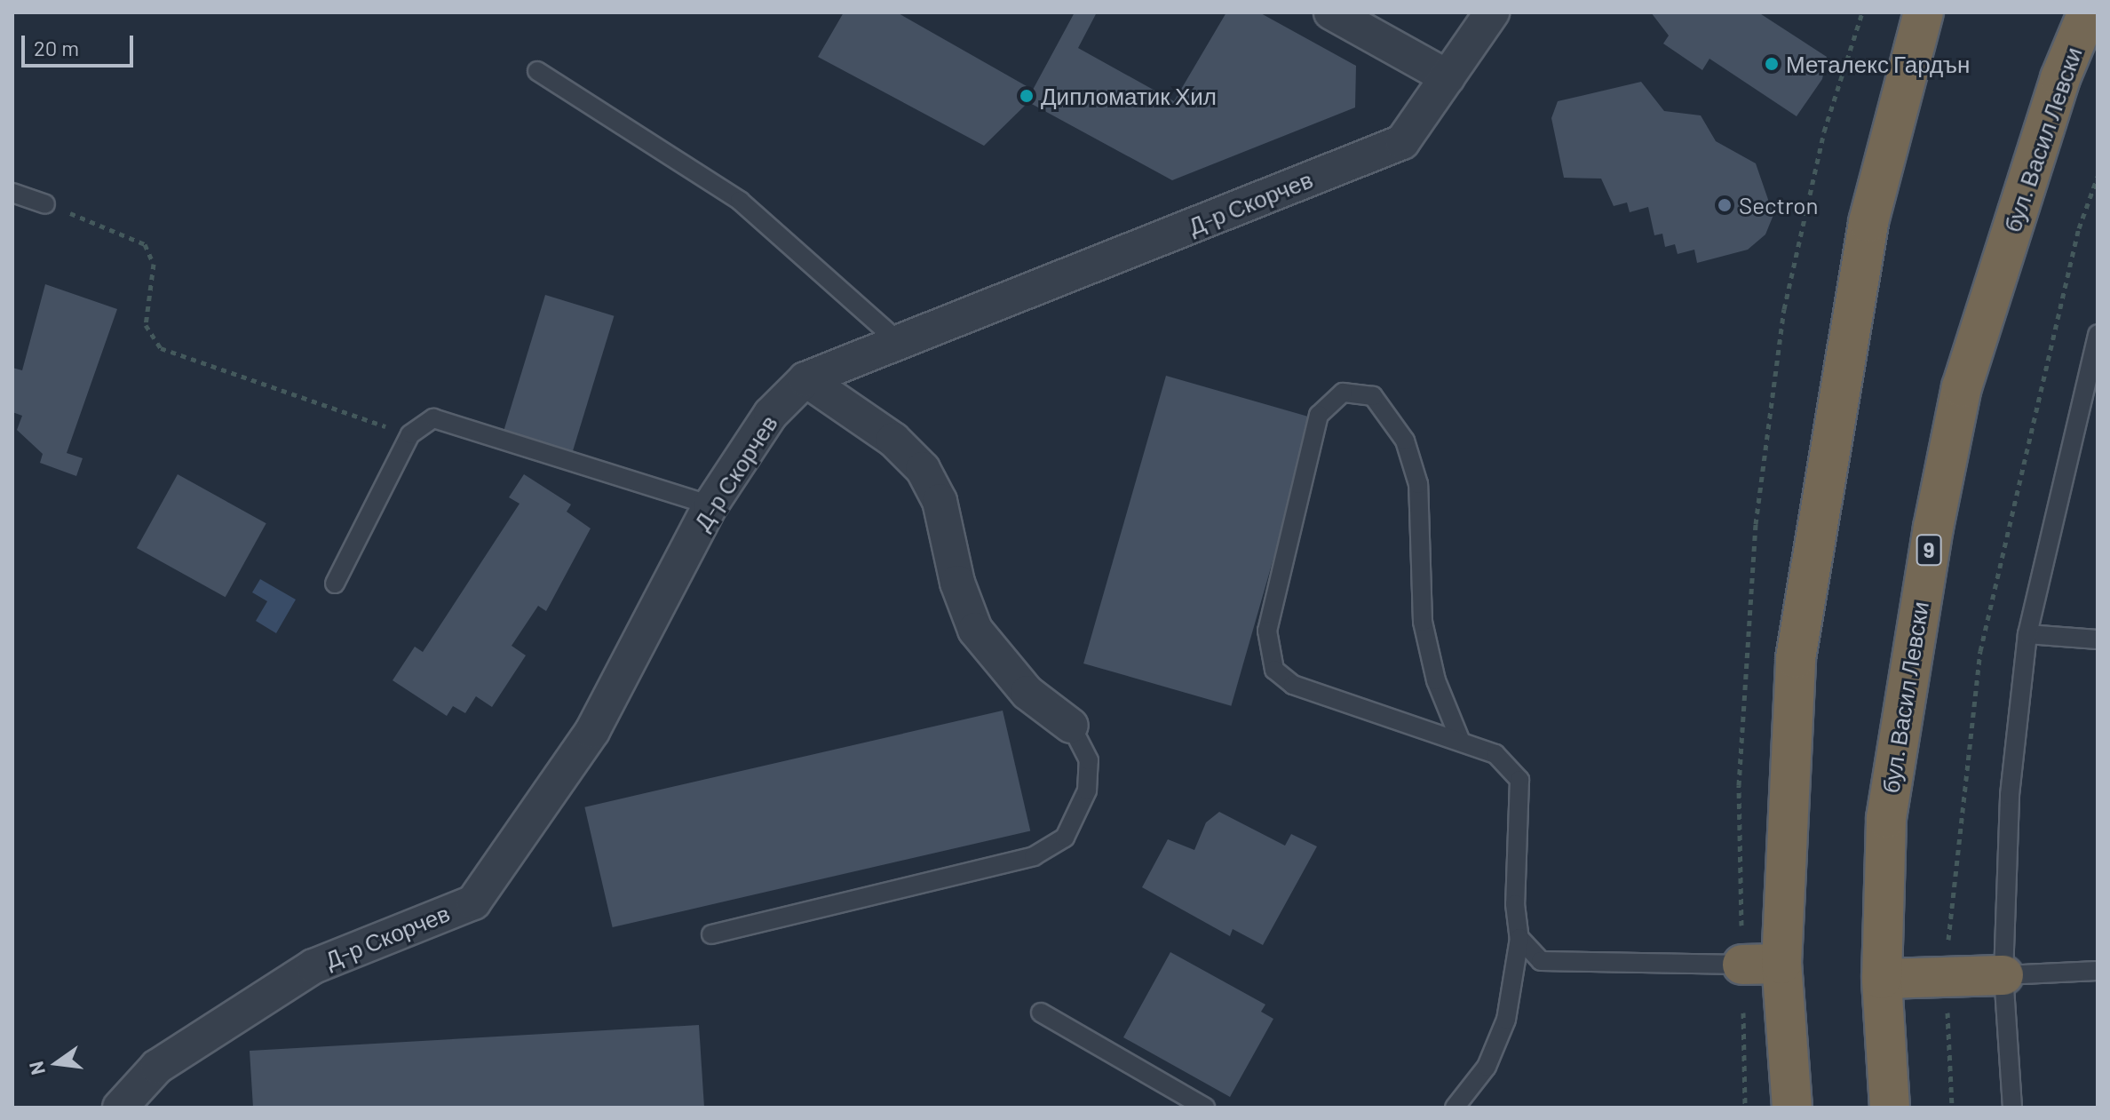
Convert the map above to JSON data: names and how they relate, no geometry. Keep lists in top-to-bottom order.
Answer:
{
  "streets": {
    "highway": ["бул. Васил Левски", "9"],
    "street": ["Д-р Скорчев"]
  },
  "places": ["Металекс Гардън", "Дипломатик Хил", "Sectron"],
  "scale_bar": "20 m",
  "north": "left"
}
